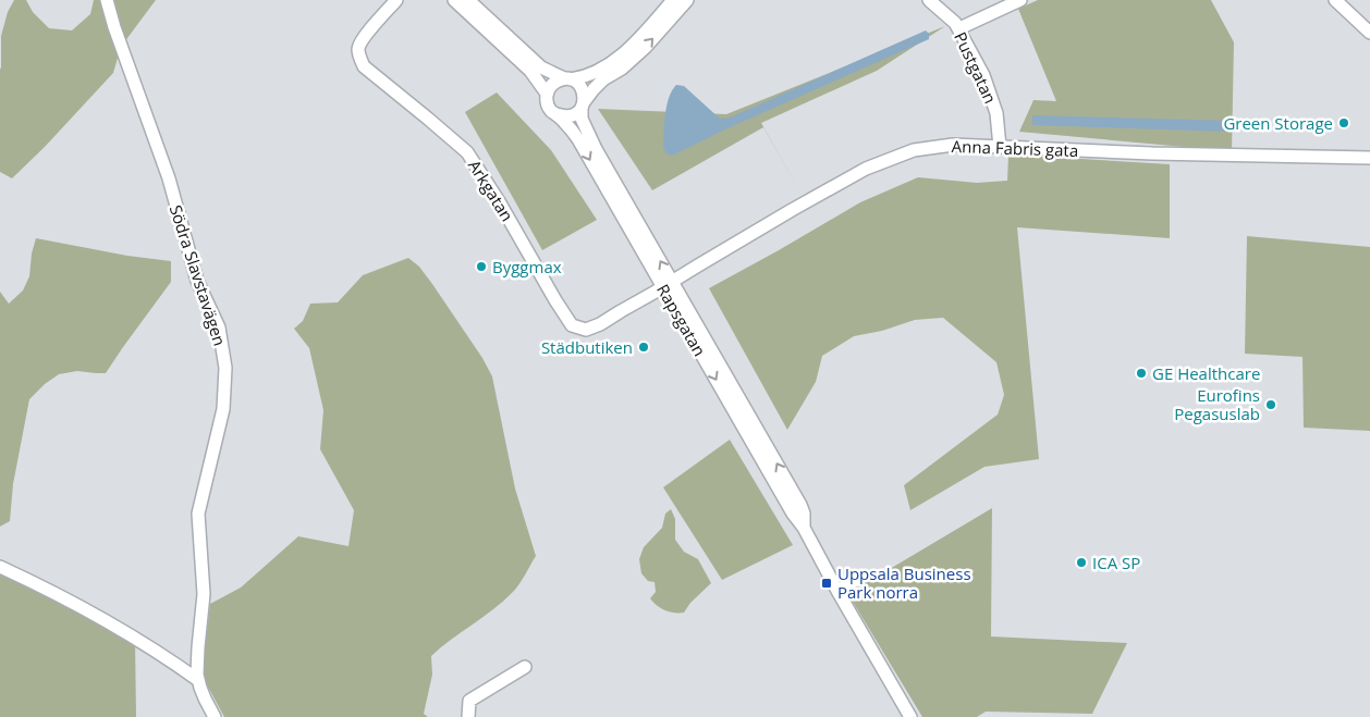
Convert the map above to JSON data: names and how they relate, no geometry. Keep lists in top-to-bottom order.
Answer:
{
  "streets": {
    "street": [
      "Pustgatan",
      "Anna Fabris gata",
      "Arkgatan",
      "Södra Slavstavägen",
      "Rapsgatan"
    ]
  },
  "crossings": [
    ["Pustgatan", "Anna Fabris gata"],
    ["Anna Fabris gata", "Arkgatan"],
    ["Anna Fabris gata", "Rapsgatan"],
    ["Arkgatan", "Rapsgatan"]
  ],
  "places": {
    "other": [
      "Green Storage",
      "Byggmax",
      "Städbutiken",
      "GE Healthcare",
      "Eurofins Pegasuslab",
      "ICA SP"
    ],
    "transit": ["Uppsala Business Park norra"]
  }
}
